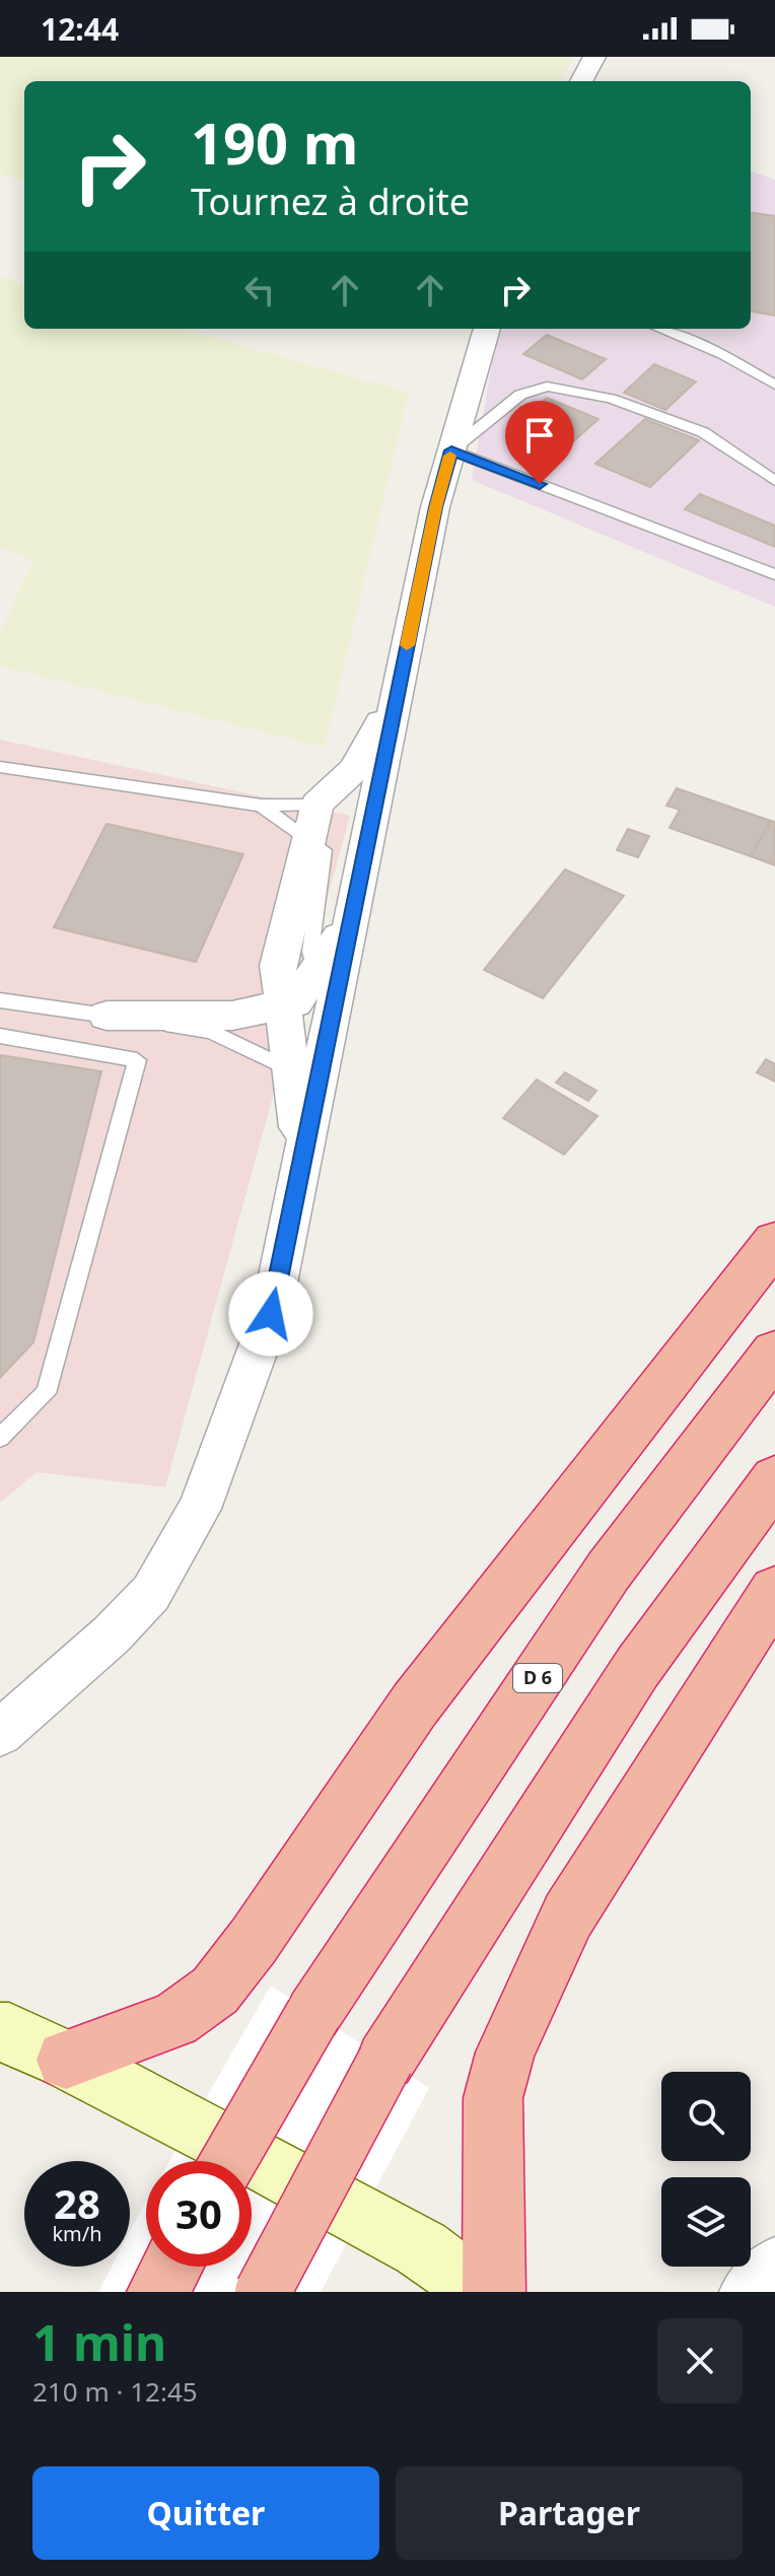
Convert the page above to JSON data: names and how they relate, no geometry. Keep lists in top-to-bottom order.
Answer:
{
  "streets": {
    "highway": ["D 6"]
  },
  "page": {
    "status": "12:44",
    "turn": ["190 m", "Tournez à droite"],
    "speed": "28 km/h",
    "limit": "30",
    "heading": ["1 min", "210 m · 12:45"],
    "buttons": ["Quitter", "Partager"]
  }
}
